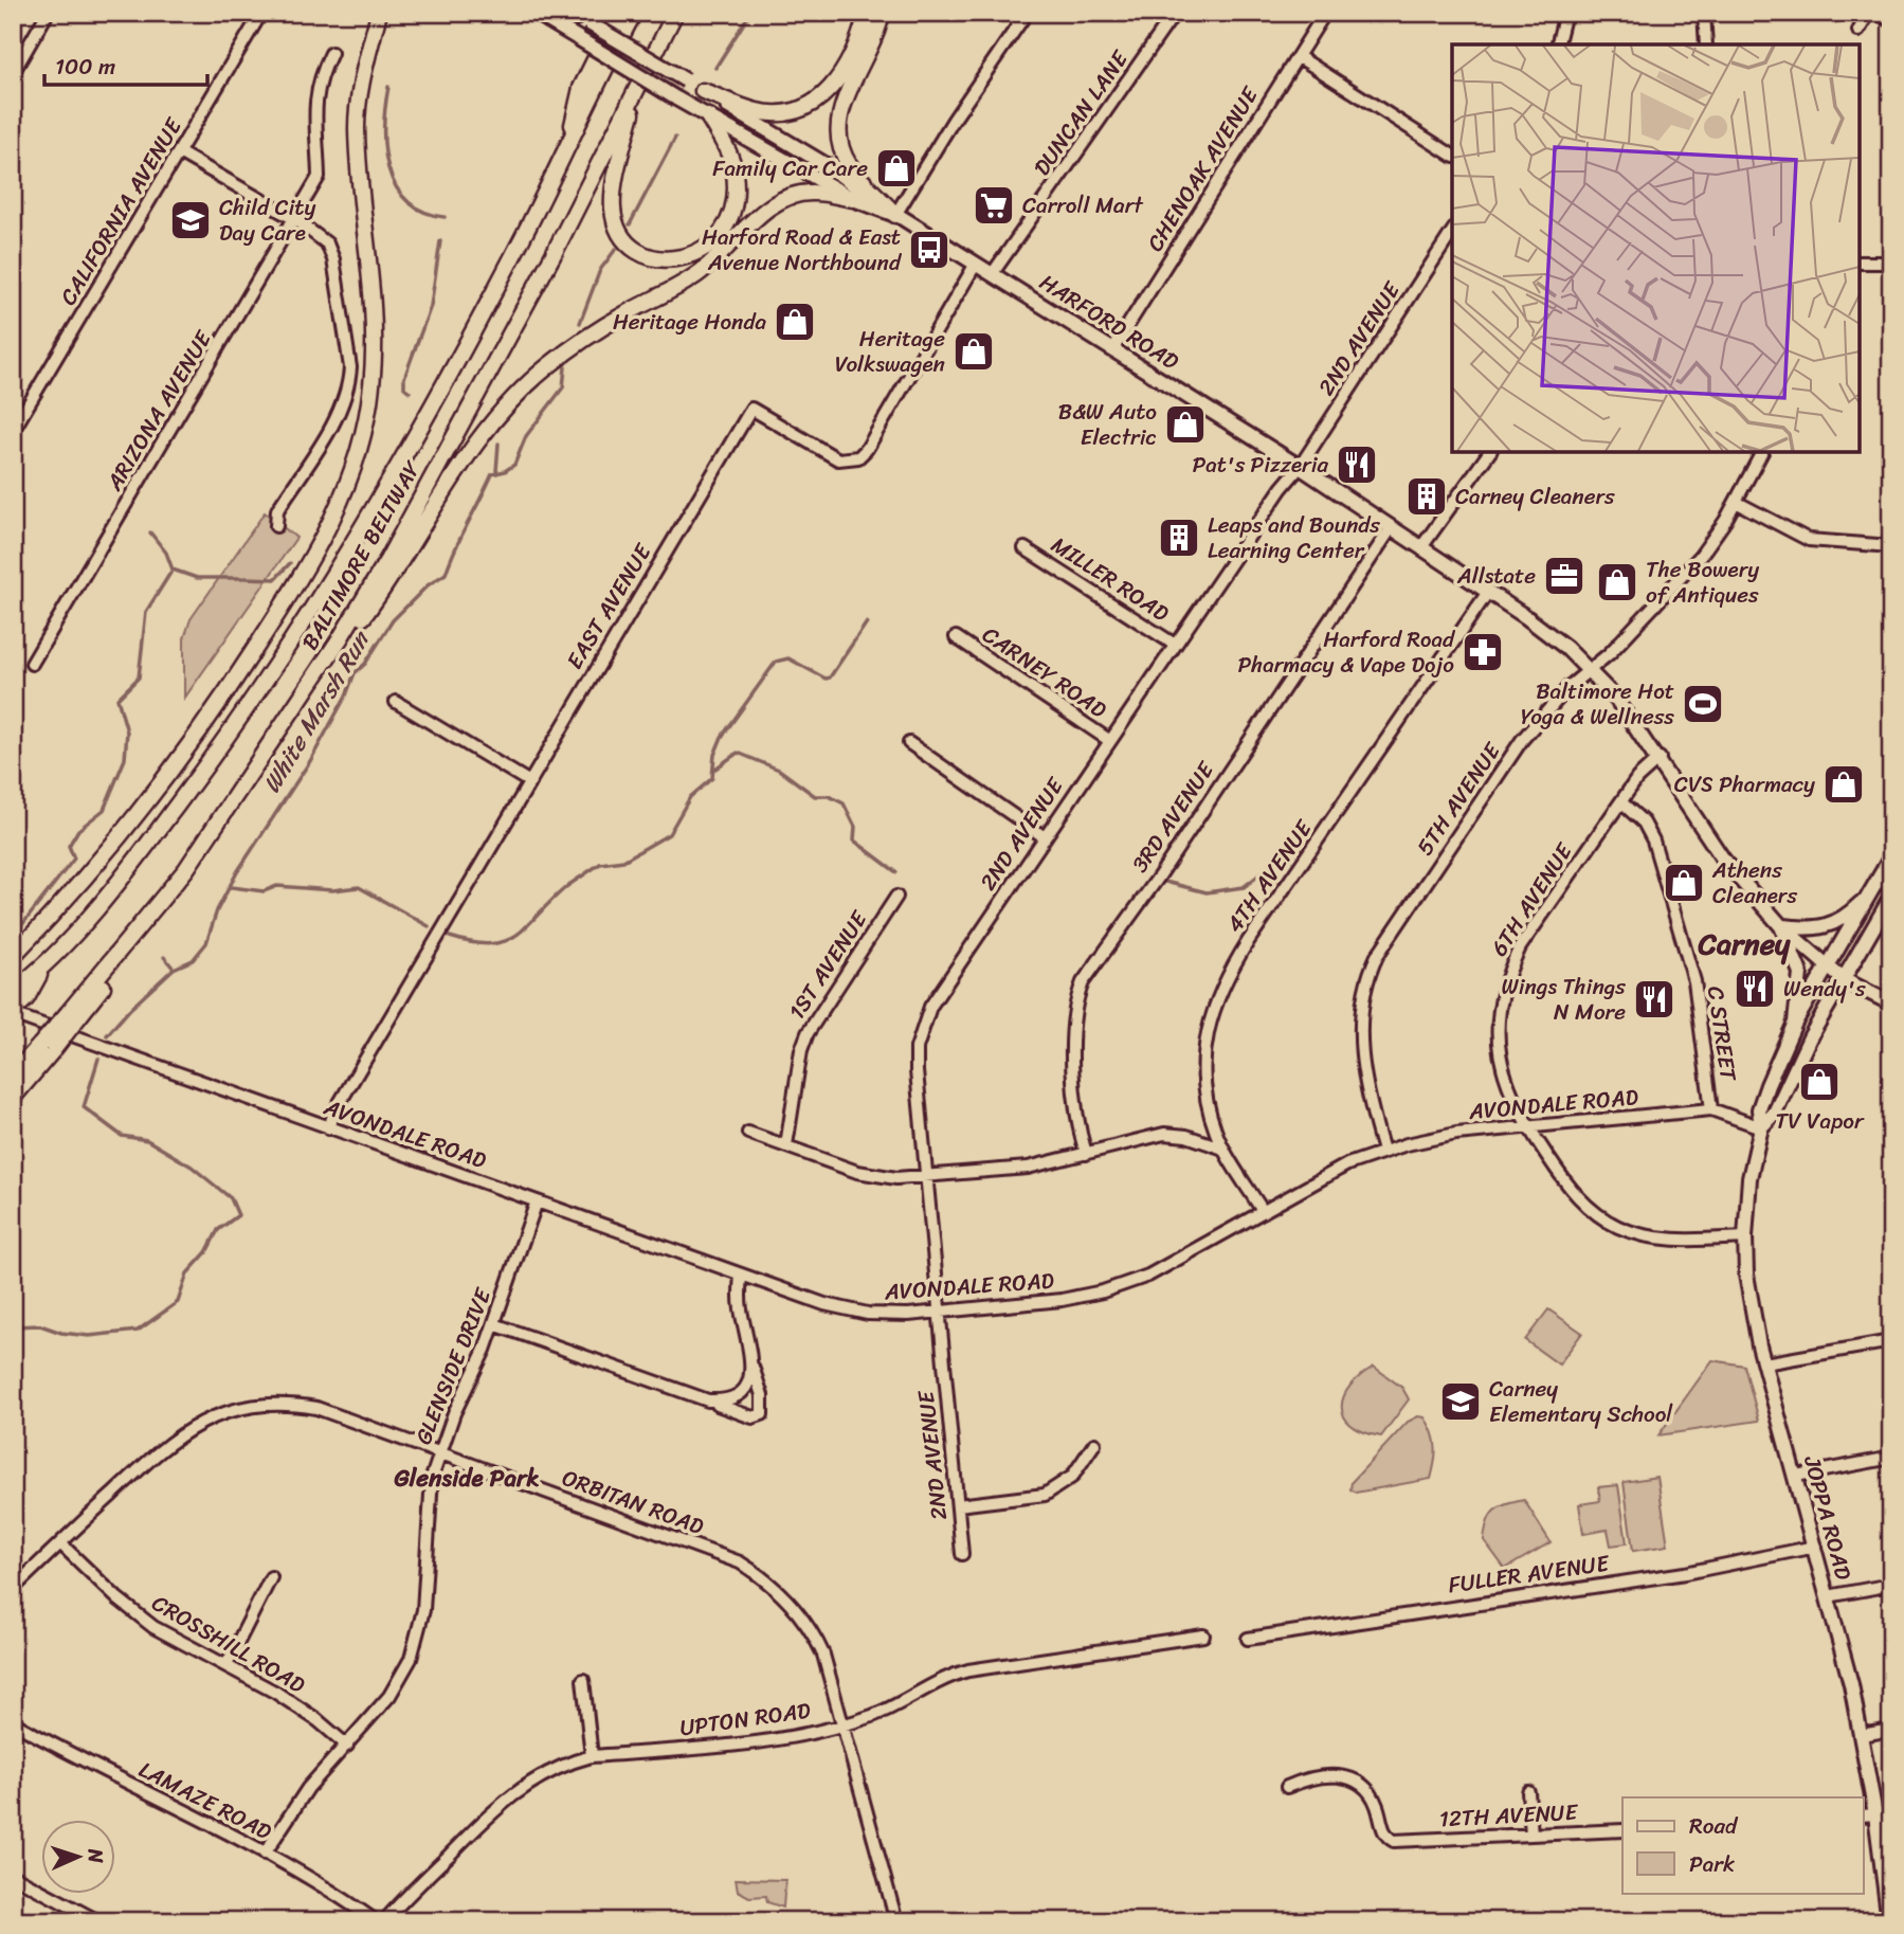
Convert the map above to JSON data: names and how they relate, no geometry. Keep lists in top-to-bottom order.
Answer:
{
  "streets": {
    "highway": ["BALTIMORE BELTWAY"],
    "main road": ["HARFORD ROAD", "JOPPA ROAD"],
    "street": [
      "DUNCAN LANE",
      "CHENOAK AVENUE",
      "CALIFORNIA AVENUE",
      "2ND AVENUE",
      "ARIZONA AVENUE",
      "MILLER ROAD",
      "EAST AVENUE",
      "CARNEY ROAD",
      "5TH AVENUE",
      "3RD AVENUE",
      "4TH AVENUE",
      "6TH AVENUE",
      "1ST AVENUE",
      "C STREET",
      "AVONDALE ROAD",
      "GLENSIDE DRIVE",
      "ORBITAN ROAD",
      "FULLER AVENUE",
      "CROSSHILL ROAD",
      "UPTON ROAD",
      "LAMAZE ROAD",
      "12TH AVENUE"
    ]
  },
  "crossings": [
    ["DUNCAN LANE", "HARFORD ROAD"],
    ["CHENOAK AVENUE", "HARFORD ROAD"],
    ["HARFORD ROAD", "2ND AVENUE"],
    ["HARFORD ROAD", "EAST AVENUE"],
    ["HARFORD ROAD", "5TH AVENUE"],
    ["HARFORD ROAD", "3RD AVENUE"],
    ["HARFORD ROAD", "4TH AVENUE"],
    ["HARFORD ROAD", "6TH AVENUE"],
    ["2ND AVENUE", "MILLER ROAD"],
    ["2ND AVENUE", "CARNEY ROAD"],
    ["2ND AVENUE", "AVONDALE ROAD"],
    ["BALTIMORE BELTWAY", "AVONDALE ROAD"],
    ["EAST AVENUE", "AVONDALE ROAD"],
    ["5TH AVENUE", "AVONDALE ROAD"],
    ["4TH AVENUE", "AVONDALE ROAD"],
    ["6TH AVENUE", "C STREET"],
    ["6TH AVENUE", "AVONDALE ROAD"],
    ["6TH AVENUE", "JOPPA ROAD"],
    ["C STREET", "AVONDALE ROAD"],
    ["AVONDALE ROAD", "GLENSIDE DRIVE"],
    ["AVONDALE ROAD", "JOPPA ROAD"],
    ["GLENSIDE DRIVE", "ORBITAN ROAD"],
    ["GLENSIDE DRIVE", "CROSSHILL ROAD"],
    ["GLENSIDE DRIVE", "LAMAZE ROAD"],
    ["ORBITAN ROAD", "CROSSHILL ROAD"],
    ["ORBITAN ROAD", "UPTON ROAD"],
    ["JOPPA ROAD", "FULLER AVENUE"]
  ],
  "districts": ["Carney", "Glenside Park"],
  "water": ["White Marsh Run"],
  "places": {
    "shop": [
      "Family Car Care",
      "Heritage Honda",
      "Heritage Volkswagen",
      "B&W Auto Electric",
      "The Bowery of Antiques",
      "CVS Pharmacy",
      "Athens Cleaners",
      "TV Vapor"
    ],
    "supermarket": ["Carroll Mart"],
    "school or university": ["Child City Day Care", "Carney Elementary School"],
    "bus stop": ["Harford Road & East Avenue Northbound"],
    "restaurant": ["Pat's Pizzeria", "Wendy's", "Wings Things N More"],
    "building": ["Carney Cleaners", "Leaps and Bounds Learning Center"],
    "office": ["Allstate"],
    "pharmacy": ["Harford Road Pharmacy & Vape Dojo"],
    "sports": ["Baltimore Hot Yoga & Wellness"]
  },
  "legend": ["Road", "Park"],
  "scale_bar": "100 m",
  "north": "right"
}
